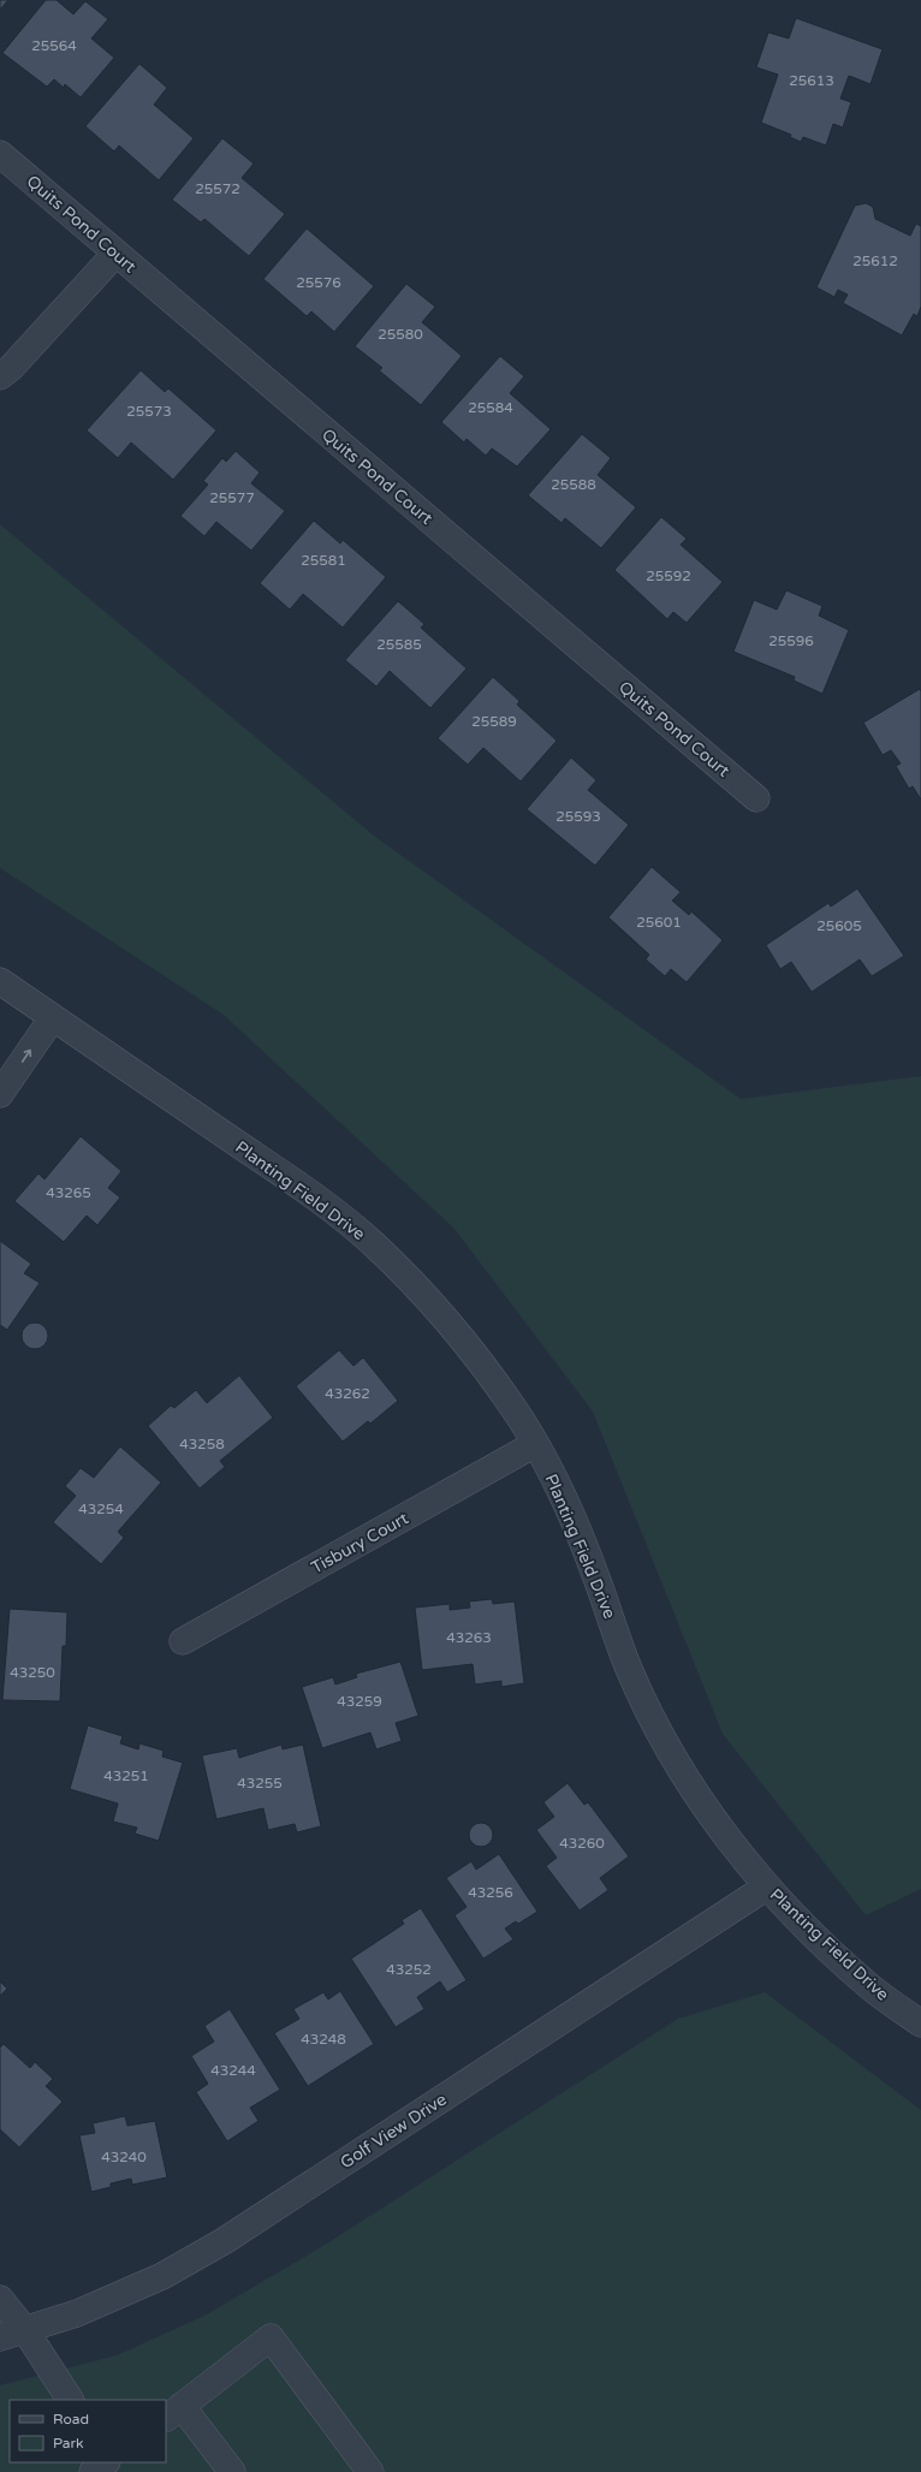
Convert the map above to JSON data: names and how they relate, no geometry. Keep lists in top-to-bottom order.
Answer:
{
  "streets": {
    "street": [
      "Quits Pond Court",
      "Planting Field Drive",
      "Tisbury Court",
      "Golf View Drive"
    ]
  },
  "crossings": [
    ["Planting Field Drive", "Tisbury Court"],
    ["Planting Field Drive", "Golf View Drive"]
  ],
  "house_numbers": [
    "25564",
    "25613",
    "25572",
    "25612",
    "25576",
    "25580",
    "25584",
    "25573",
    "25588",
    "25577",
    "25581",
    "25592",
    "25596",
    "25585",
    "25589",
    "25593",
    "25601",
    "25605",
    "43265",
    "43262",
    "43258",
    "43254",
    "43263",
    "43250",
    "43259",
    "43251",
    "43255",
    "43260",
    "43256",
    "43252",
    "43248",
    "43244",
    "43240"
  ],
  "legend": ["Road", "Park"]
}
